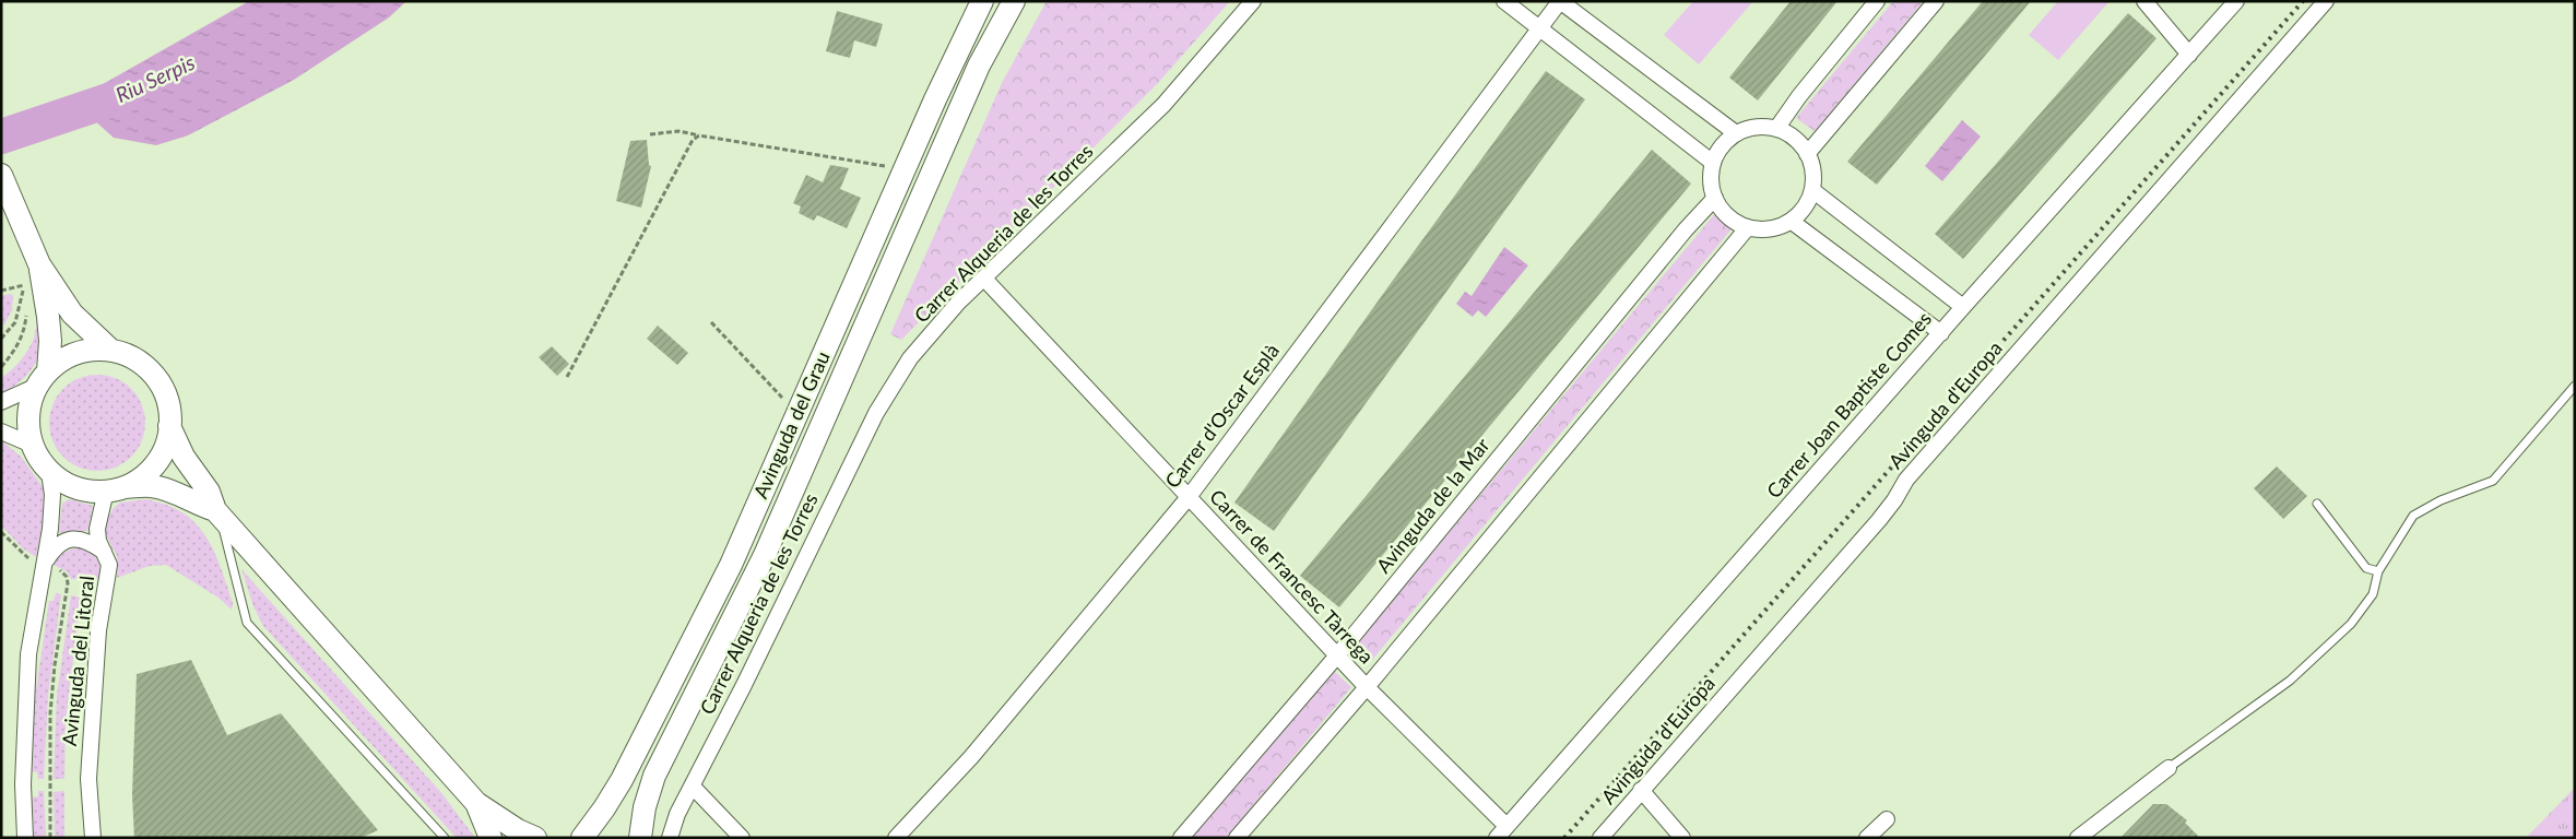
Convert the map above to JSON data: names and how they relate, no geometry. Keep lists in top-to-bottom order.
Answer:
{
  "streets": {
    "main road": ["Avinguda del Grau"],
    "street": [
      "Carrer Alqueria de les Torres",
      "Carrer Joan Baptiste Comes",
      "Avinguda d'Europa",
      "Carrer d'Oscar Esplà",
      "Avinguda de la Mar",
      "Carrer de Francesc Tàrrega",
      "Avinguda del Litoral"
    ]
  },
  "crossings": [
    ["Carrer Alqueria de les Torres", "Carrer de Francesc Tàrrega"],
    ["Carrer Joan Baptiste Comes", "Carrer de Francesc Tàrrega"],
    ["Carrer d'Oscar Esplà", "Carrer de Francesc Tàrrega"],
    ["Avinguda de la Mar", "Carrer de Francesc Tàrrega"]
  ],
  "water": ["Riu Serpis"]
}
